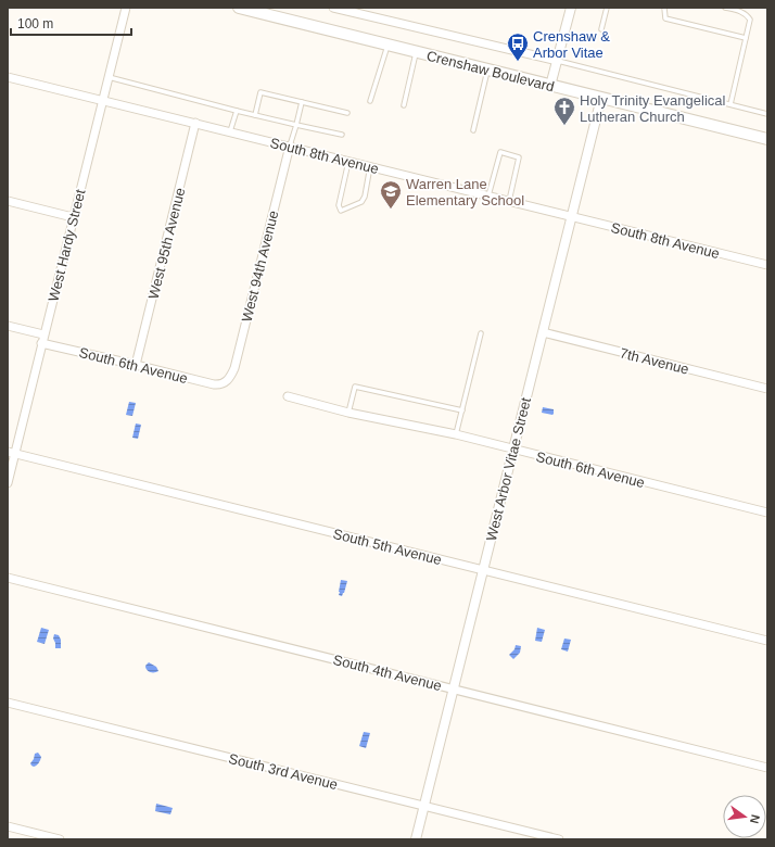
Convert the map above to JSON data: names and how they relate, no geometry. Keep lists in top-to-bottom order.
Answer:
{
  "streets": {
    "main road": ["Crenshaw Boulevard"],
    "street": [
      "South 8th Avenue",
      "West 95th Avenue",
      "West Hardy Street",
      "West 94th Avenue",
      "7th Avenue",
      "South 6th Avenue",
      "West Arbor Vitae Street",
      "South 5th Avenue",
      "South 4th Avenue",
      "South 3rd Avenue"
    ]
  },
  "crossings": [
    ["Crenshaw Boulevard", "West Arbor Vitae Street"],
    ["South 8th Avenue", "West 95th Avenue"],
    ["South 8th Avenue", "West Hardy Street"],
    ["South 8th Avenue", "West 94th Avenue"],
    ["South 8th Avenue", "West Arbor Vitae Street"],
    ["West 95th Avenue", "South 6th Avenue"],
    ["West Hardy Street", "South 6th Avenue"],
    ["West Hardy Street", "South 5th Avenue"],
    ["West 94th Avenue", "South 6th Avenue"],
    ["7th Avenue", "West Arbor Vitae Street"],
    ["South 6th Avenue", "West Arbor Vitae Street"],
    ["West Arbor Vitae Street", "South 5th Avenue"],
    ["West Arbor Vitae Street", "South 4th Avenue"],
    ["West Arbor Vitae Street", "South 3rd Avenue"]
  ],
  "places": {
    "bus stop": ["Crenshaw & Arbor Vitae"],
    "church": ["Holy Trinity Evangelical Lutheran Church"],
    "school or university": ["Warren Lane Elementary School"]
  },
  "scale_bar": "100 m",
  "north": "right"
}
